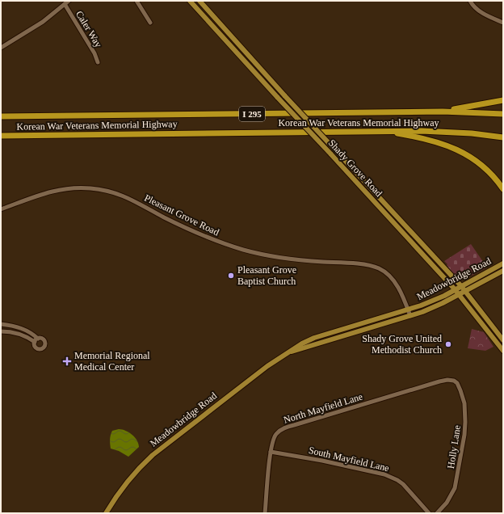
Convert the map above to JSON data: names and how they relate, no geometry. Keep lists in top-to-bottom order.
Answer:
{
  "streets": {
    "highway": ["I 295", "Korean War Veterans Memorial Highway"],
    "main road": ["Shady Grove Road", "Meadowbridge Road"],
    "street": [
      "Caler Way",
      "Pleasant Grove Road",
      "North Mayfield Lane",
      "Holly Lane",
      "South Mayfield Lane"
    ]
  },
  "crossings": [
    ["Shady Grove Road", "Meadowbridge Road"],
    ["Pleasant Grove Road", "Meadowbridge Road"],
    ["North Mayfield Lane", "Holly Lane"],
    ["North Mayfield Lane", "South Mayfield Lane"]
  ],
  "places": {
    "other": ["Pleasant Grove Baptist Church", "Shady Grove United Methodist Church"],
    "health": ["Memorial Regional Medical Center"]
  }
}
